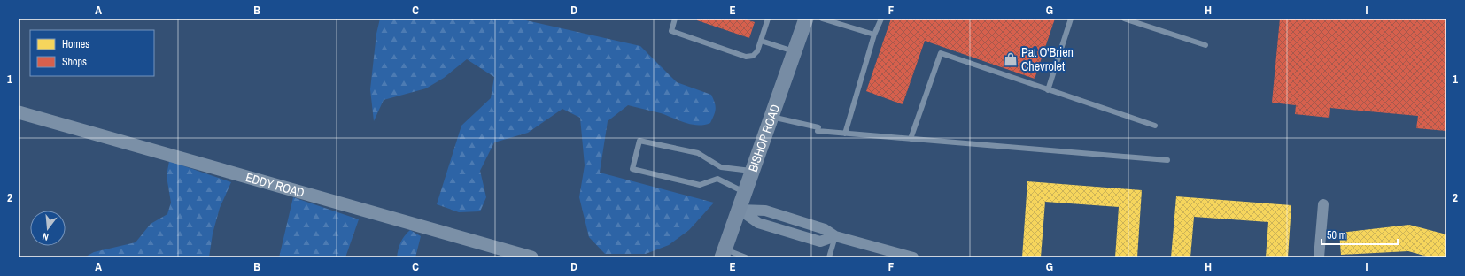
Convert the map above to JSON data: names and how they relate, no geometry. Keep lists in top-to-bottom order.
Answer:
{
  "streets": {
    "main road": ["BISHOP ROAD"],
    "street": ["EDDY ROAD"]
  },
  "places": {
    "shop": ["Pat O'Brien Chevrolet"]
  },
  "legend": ["Homes", "Shops"],
  "scale_bar": "50 m",
  "north": "bottom",
  "grid": {
    "columns": [
      "A",
      "B",
      "C",
      "D",
      "E",
      "F",
      "G",
      "H",
      "I"
    ],
    "rows": ["1", "2"]
  }
}
